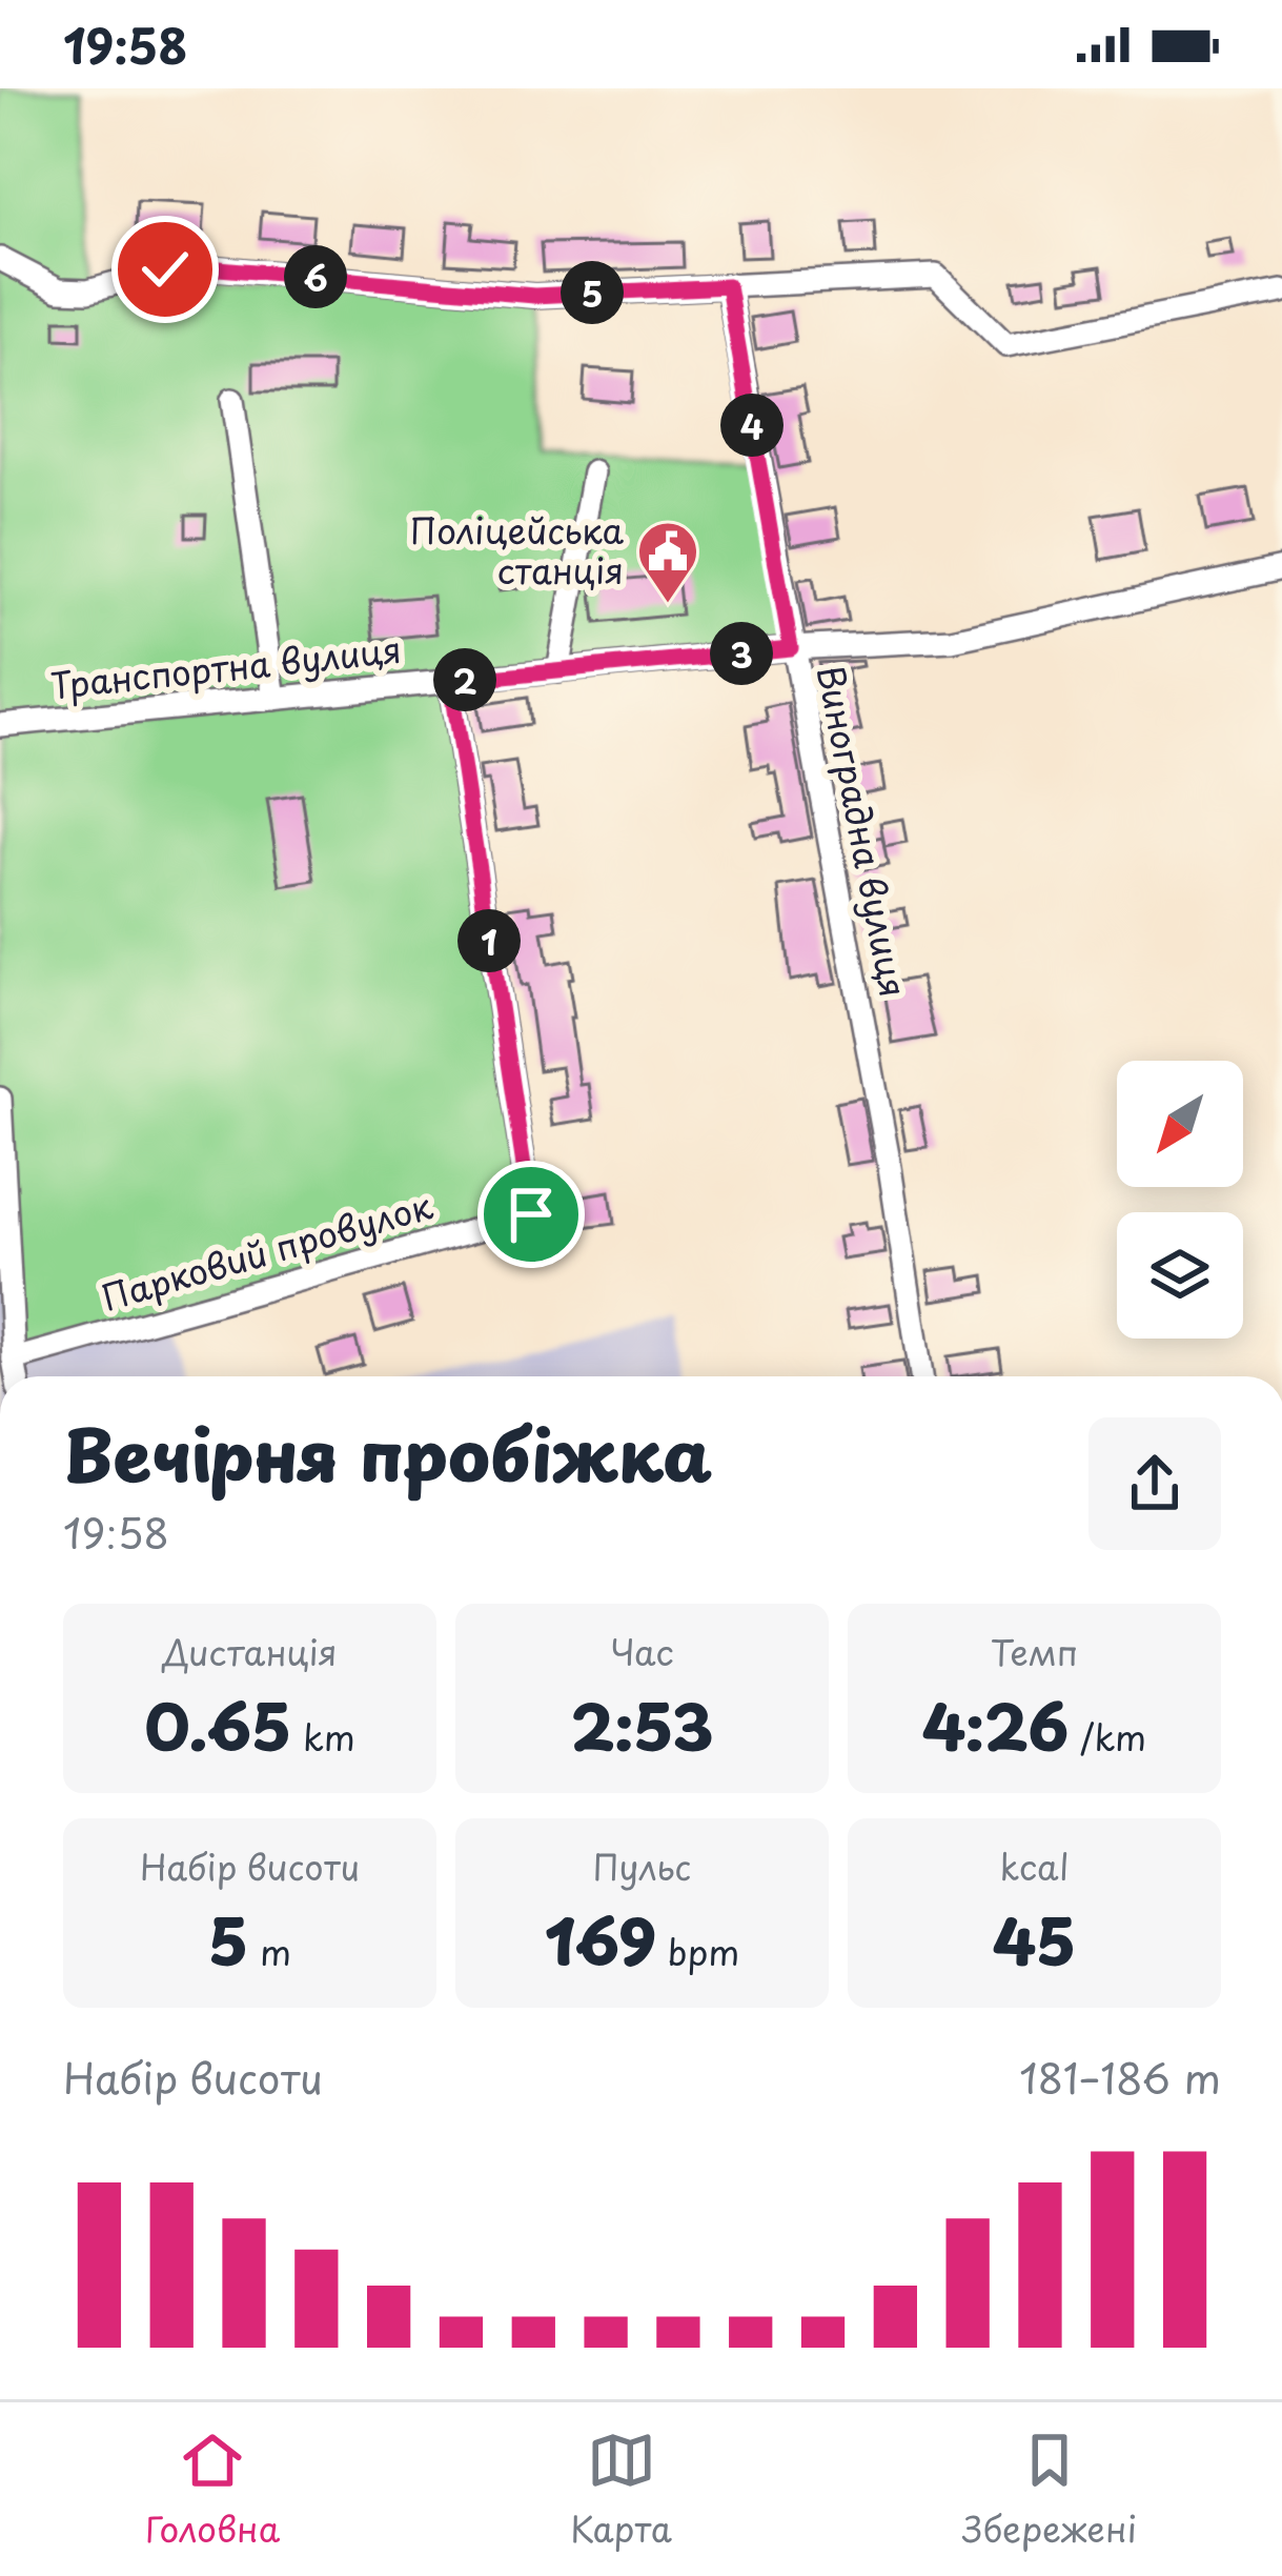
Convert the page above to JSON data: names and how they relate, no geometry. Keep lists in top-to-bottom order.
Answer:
{
  "streets": {
    "street": ["Транспортна вулиця", "Виноградна вулиця", "Парковий провулок"]
  },
  "crossings": [
    ["Транспортна вулиця", "Виноградна вулиця"],
    ["Транспортна вулиця", "Парковий провулок"]
  ],
  "places": {
    "public building": ["Поліцейська станція"]
  },
  "north": "bottom left",
  "page": {
    "status": "19:58",
    "pins": [
      "6",
      "5",
      "4",
      "3",
      "2",
      "1"
    ],
    "heading": ["Вечірня пробіжка", "19:58"],
    "stats": [
      ["Дистанція", "0.65 km"],
      ["Час", "2:53"],
      ["Темп", "4:26 /km"],
      ["Набір висоти", "5 m"],
      ["Пульс", "169 bpm"],
      ["kcal", "45"]
    ],
    "chart": ["Набір висоти", "181–186 m"],
    "tabs": ["Головна", "Карта", "Збережені"]
  }
}
